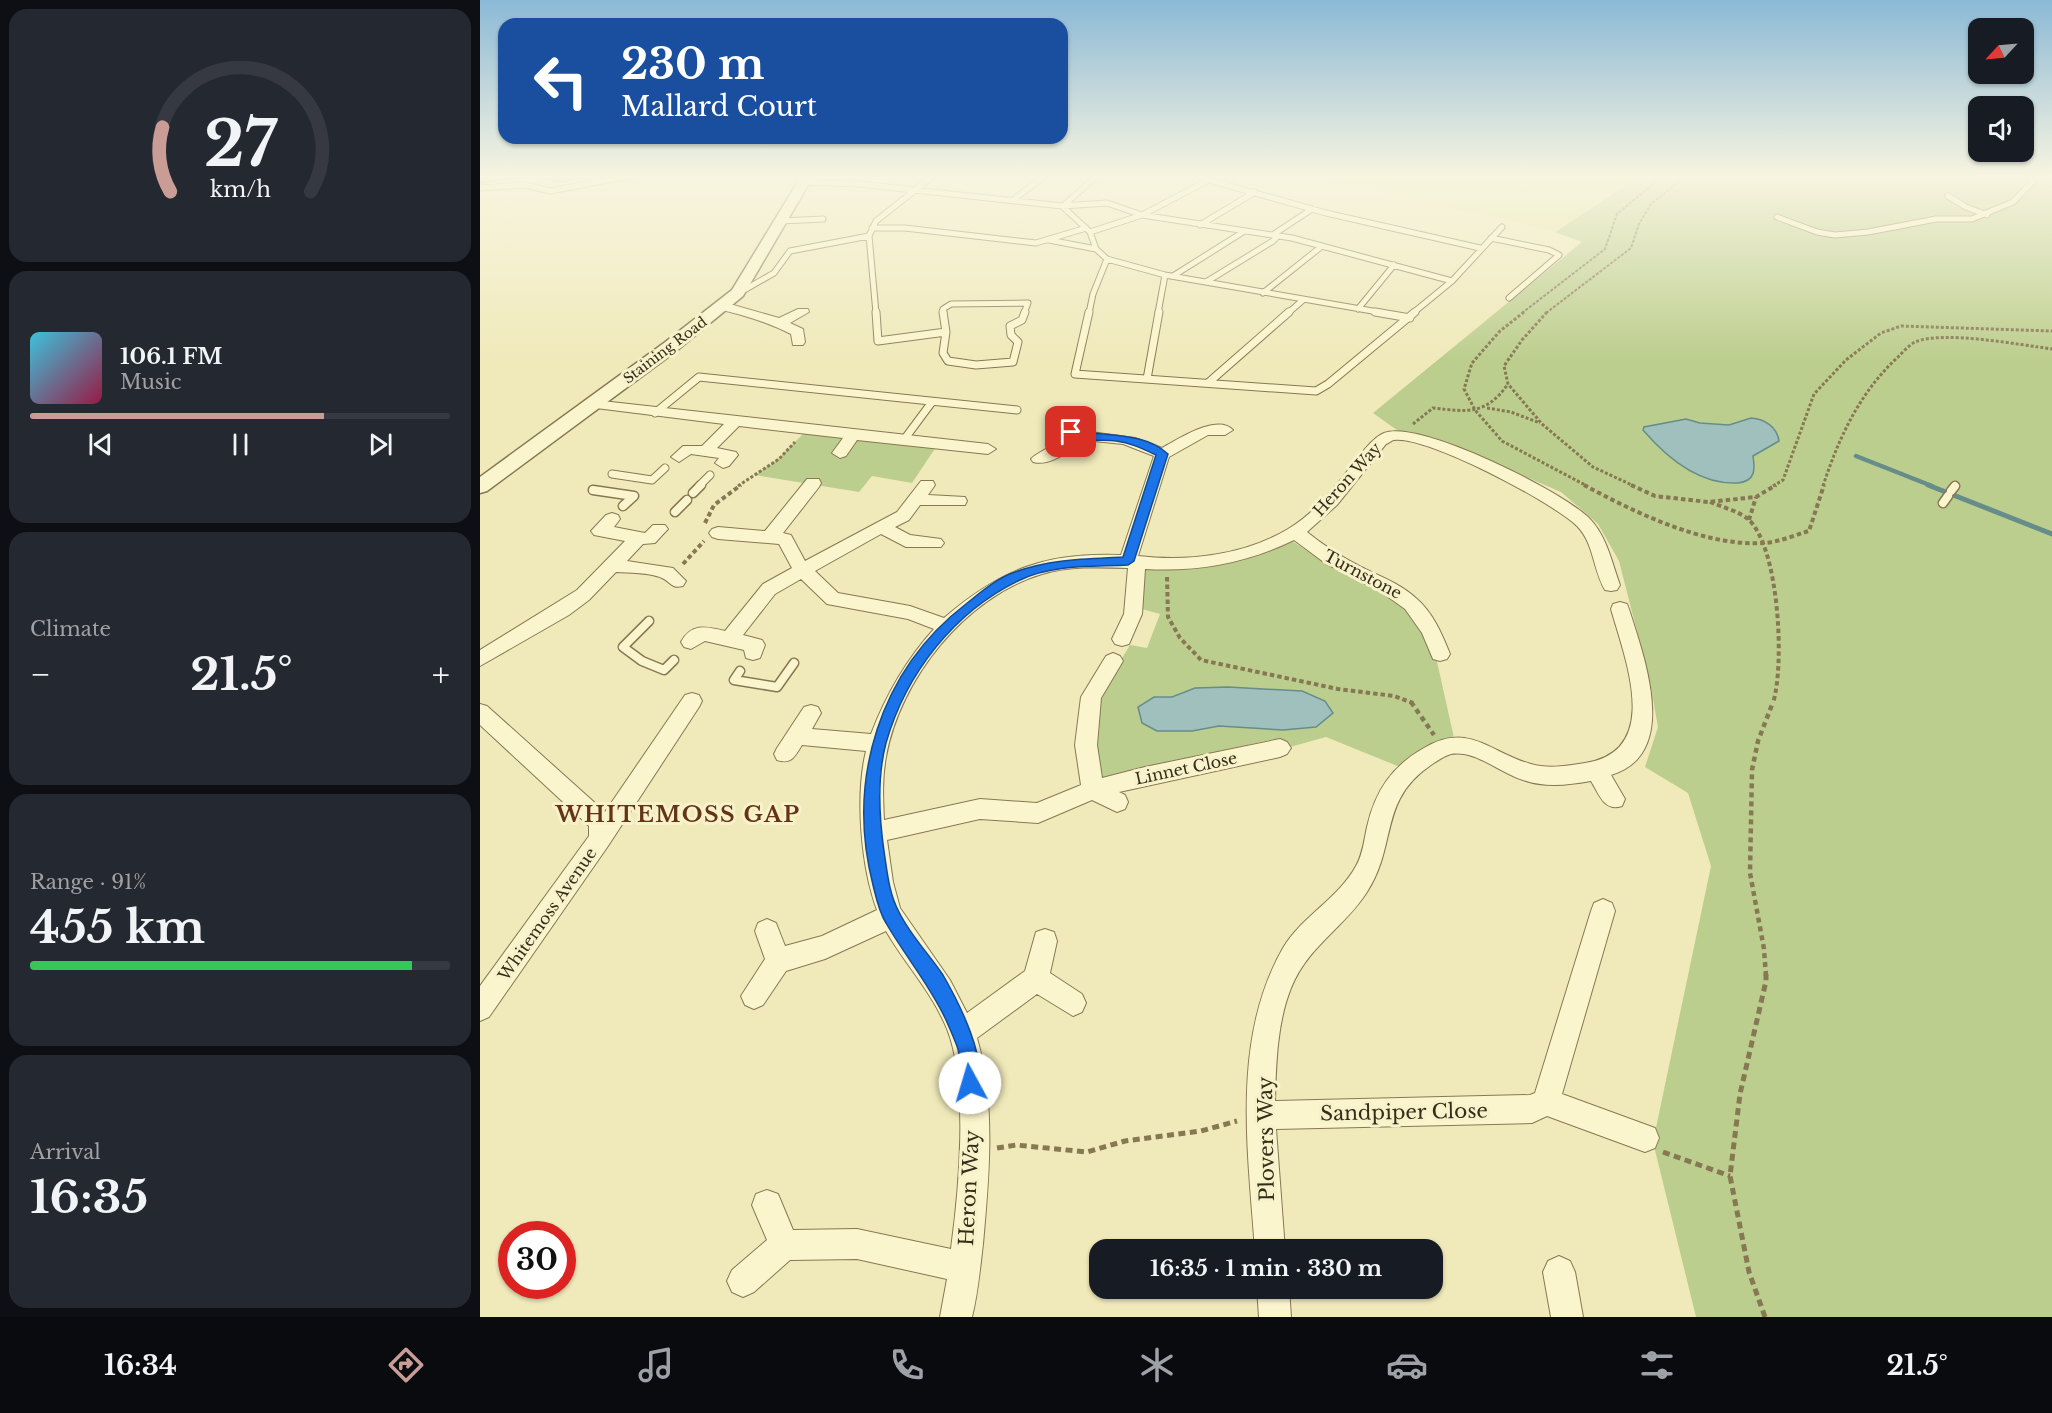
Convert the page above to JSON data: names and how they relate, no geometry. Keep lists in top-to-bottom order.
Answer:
{
  "streets": {
    "street": [
      "Staining Road",
      "Heron Way",
      "Turnstone",
      "Linnet Close",
      "Whitemoss Avenue",
      "Sandpiper Close",
      "Plovers Way"
    ]
  },
  "crossings": [
    ["Heron Way", "Turnstone"],
    ["Heron Way", "Linnet Close"],
    ["Sandpiper Close", "Plovers Way"]
  ],
  "districts": ["WHITEMOSS GAP"],
  "north": "bottom left",
  "page": {
    "turn": ["230 m", "Mallard Court"],
    "song": ["106.1 FM", "Music"],
    "tile": [
      "Climate",
      ["Range · 91%", "455 km"],
      ["Arrival", "16:35"]
    ],
    "heat": ["−", "21.5°", "+"],
    "limit": "30",
    "trip": "16:35 · 1 min · 330 m",
    "tabs": ["16:34", "21.5°"],
    "gauge": ["27", "km/h"]
  }
}
